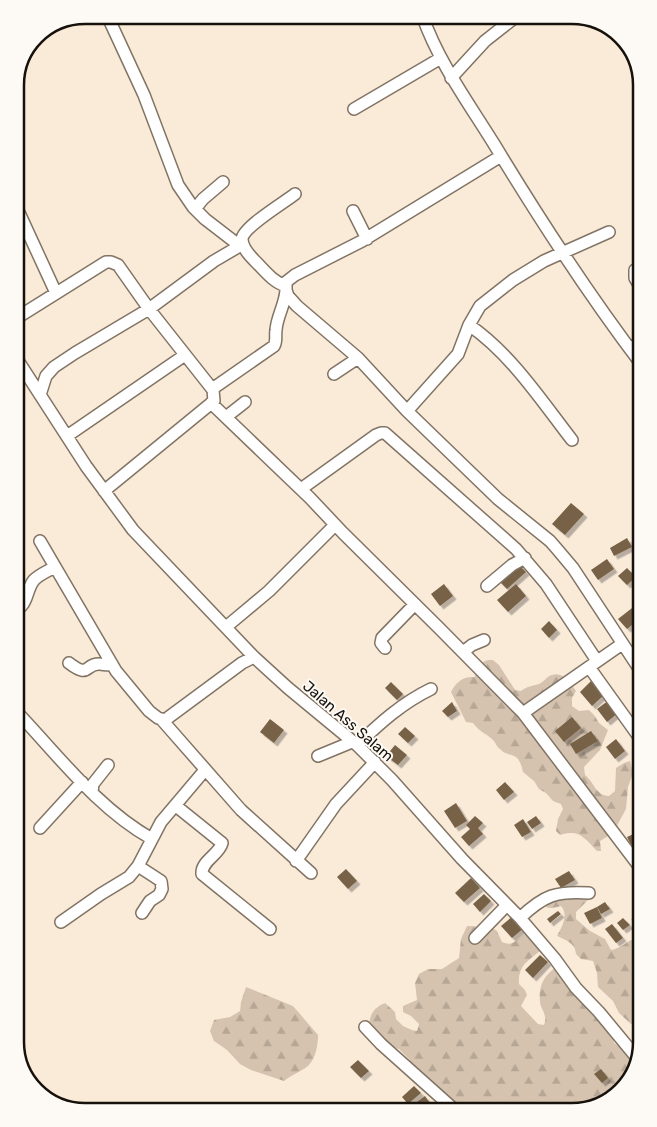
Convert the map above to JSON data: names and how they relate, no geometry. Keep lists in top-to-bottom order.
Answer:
{
  "streets": {
    "street": ["Jalan Ass Salam"]
  }
}
